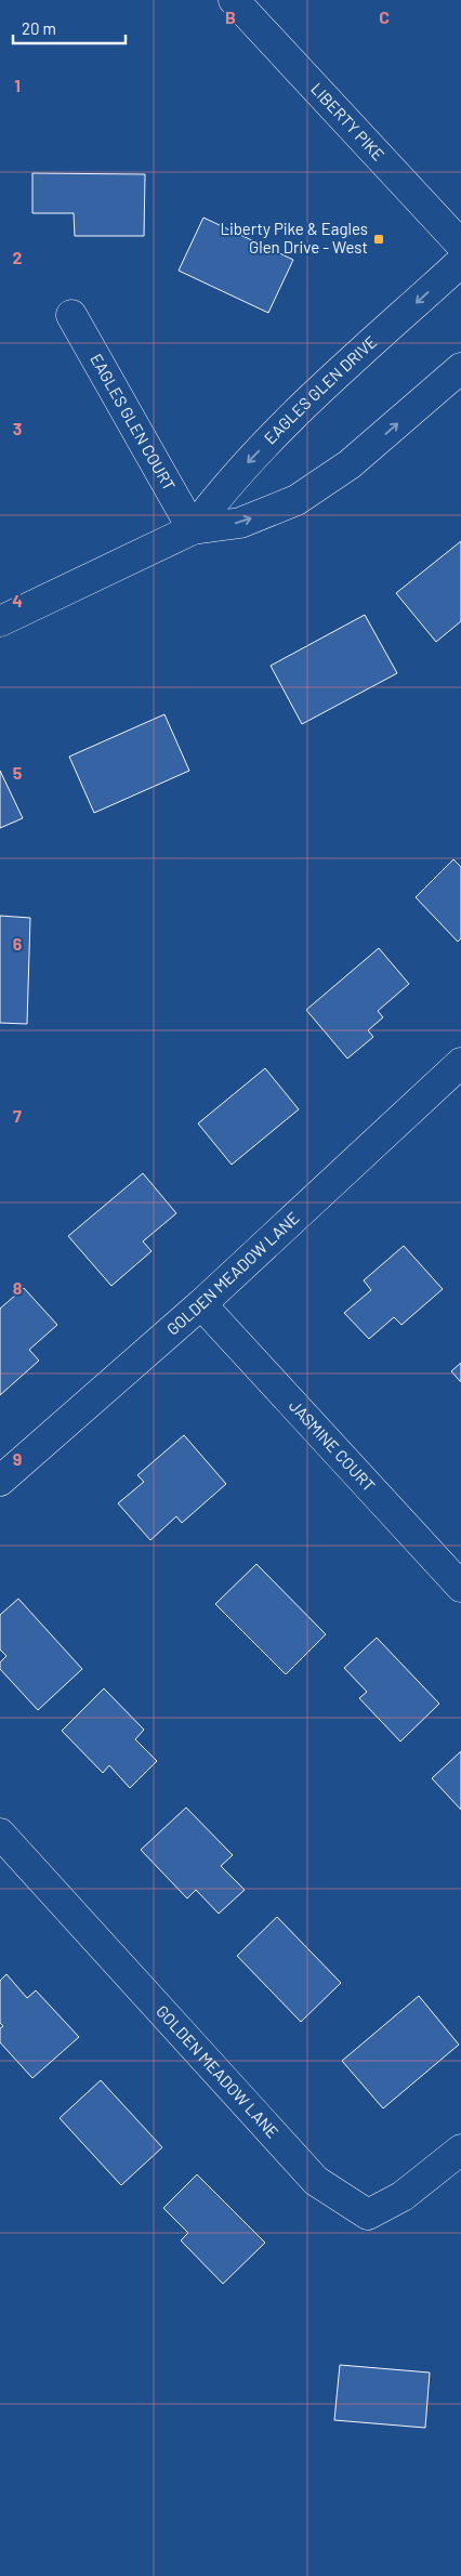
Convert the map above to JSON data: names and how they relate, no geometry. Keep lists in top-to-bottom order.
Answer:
{
  "streets": {
    "street": [
      "LIBERTY PIKE",
      "EAGLES GLEN DRIVE",
      "EAGLES GLEN COURT",
      "GOLDEN MEADOW LANE",
      "JASMINE COURT"
    ]
  },
  "crossings": [
    ["EAGLES GLEN DRIVE", "EAGLES GLEN COURT"],
    ["GOLDEN MEADOW LANE", "JASMINE COURT"]
  ],
  "places": {
    "transit": ["Liberty Pike & Eagles Glen Drive - West"]
  },
  "scale_bar": "20 m",
  "grid": {
    "columns": ["B", "C"],
    "rows": [
      "1",
      "2",
      "3",
      "4",
      "5",
      "6",
      "7",
      "8",
      "9"
    ]
  }
}
